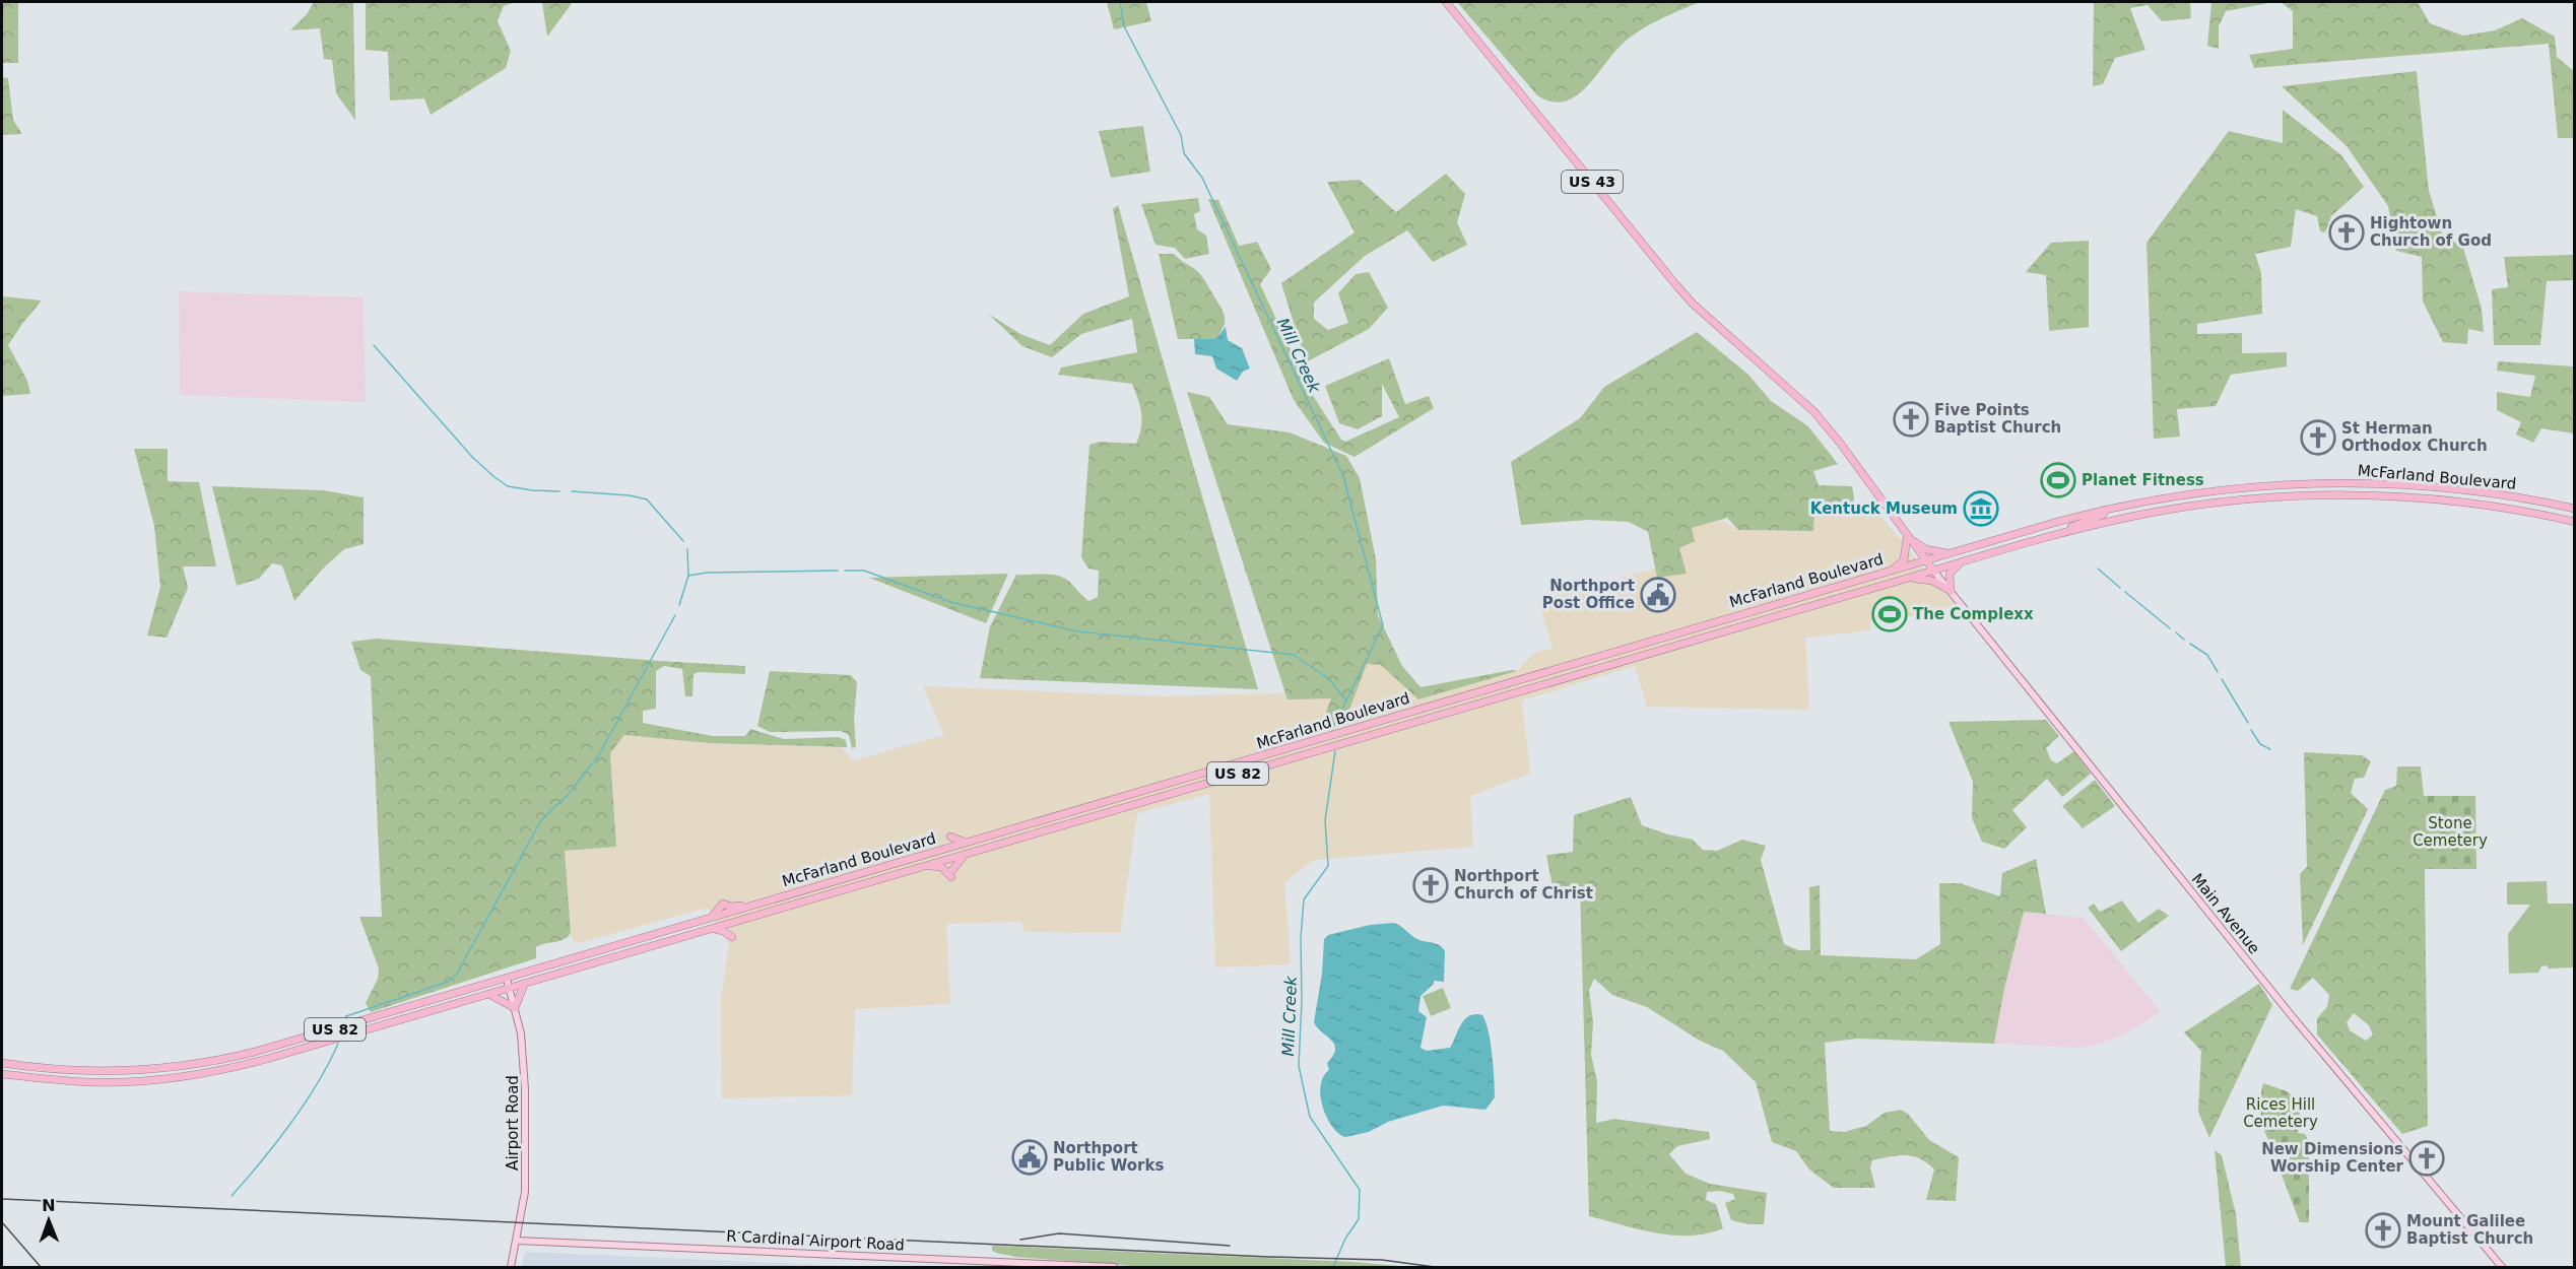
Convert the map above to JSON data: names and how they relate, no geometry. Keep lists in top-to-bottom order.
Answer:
{
  "streets": {
    "highway": ["US 43", "McFarland Boulevard", "US 82"],
    "main road": ["Main Avenue", "Airport Road", "R Cardinal Airport Road"]
  },
  "crossings": [
    ["US 43", "McFarland Boulevard"],
    ["US 43", "Main Avenue"],
    ["McFarland Boulevard", "Main Avenue"],
    ["McFarland Boulevard", "Airport Road"],
    ["Airport Road", "R Cardinal Airport Road"]
  ],
  "water": ["Mill Creek"],
  "parks": ["Stone Cemetery", "Rices Hill Cemetery"],
  "places": {
    "church": [
      "Hightown Church of God",
      "Five Points Baptist Church",
      "St Herman Orthodox Church",
      "Northport Church of Christ",
      "New Dimensions Worship Center",
      "Mount Galilee Baptist Church"
    ],
    "sports": ["Planet Fitness", "The Complexx"],
    "museum": ["Kentuck Museum"],
    "public building": ["Northport Post Office", "Northport Public Works"]
  },
  "north": "top"
}
